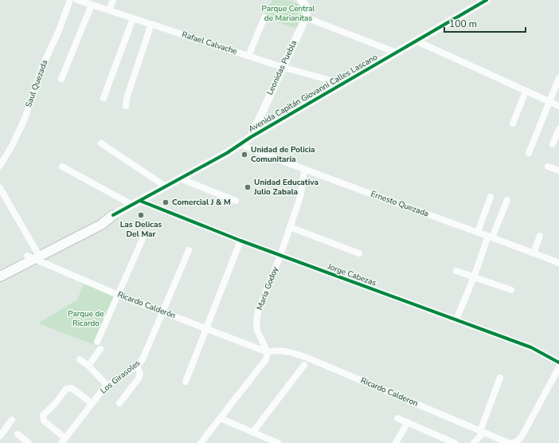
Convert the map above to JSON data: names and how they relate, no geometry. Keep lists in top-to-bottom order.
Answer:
{
  "streets": {
    "main road": ["Avenida Capitán Giovanni Calles Lascano"],
    "street": [
      "Rafael Calvache",
      "Leonidas Puebla",
      "Saul Quezada",
      "Ernesto Quezada",
      "Jorge Cabezas",
      "Maria Godoy",
      "Ricardo Calderón",
      "Los Girasoles",
      "Ricardo Calderon"
    ]
  },
  "crossings": [
    ["Rafael Calvache", "Leonidas Puebla"],
    ["Rafael Calvache", "Avenida Capitán Giovanni Calles Lascano"],
    ["Leonidas Puebla", "Avenida Capitán Giovanni Calles Lascano"],
    ["Avenida Capitán Giovanni Calles Lascano", "Ernesto Quezada"],
    ["Avenida Capitán Giovanni Calles Lascano", "Jorge Cabezas"],
    ["Avenida Capitán Giovanni Calles Lascano", "Ricardo Calderón"],
    ["Ernesto Quezada", "Maria Godoy"],
    ["Jorge Cabezas", "Maria Godoy"],
    ["Maria Godoy", "Ricardo Calderón"],
    ["Maria Godoy", "Ricardo Calderon"],
    ["Ricardo Calderón", "Los Girasoles"],
    ["Ricardo Calderón", "Ricardo Calderon"]
  ],
  "parks": ["Parque Central de Marianitas", "Parque de Ricardo"],
  "places": [
    "Unidad de Policia Comunitaria",
    "Unidad Educativa Julio Zabala",
    "Comercial J & M",
    "Las Delicas Del Mar"
  ],
  "scale_bar": "100 m"
}
